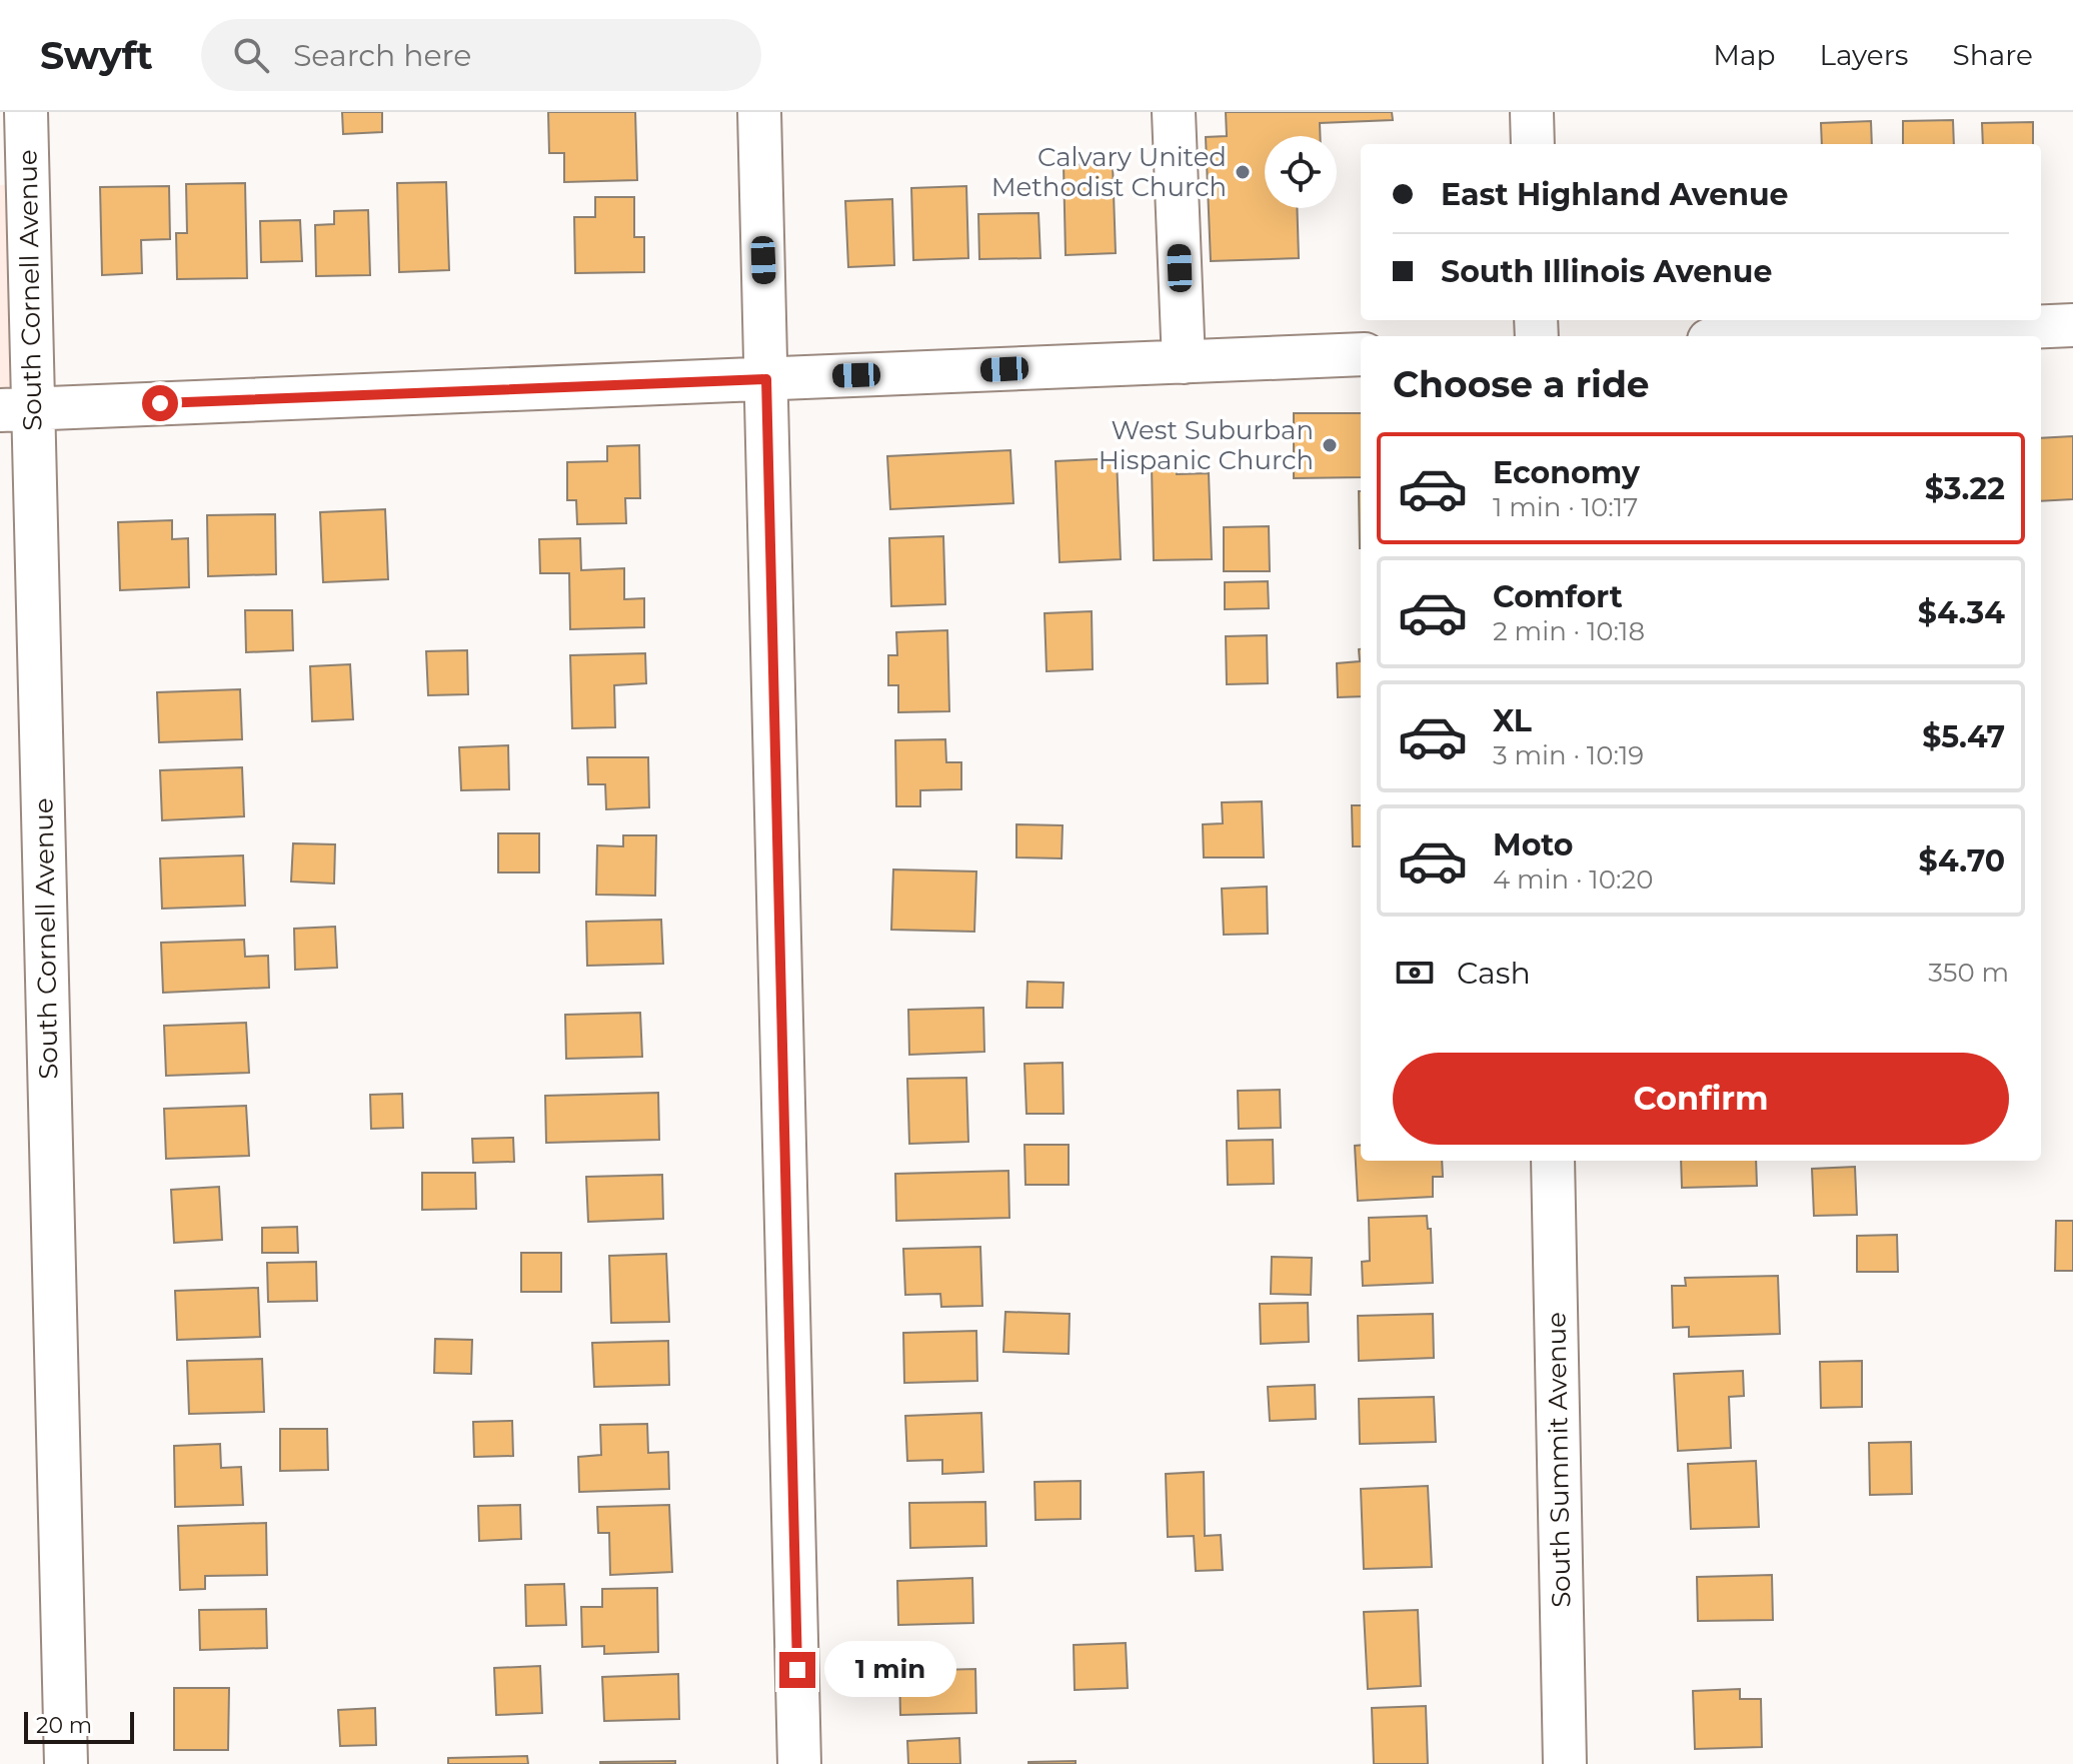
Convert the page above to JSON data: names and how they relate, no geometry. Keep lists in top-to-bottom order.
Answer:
{
  "streets": {
    "street": ["South Cornell Avenue", "South Summit Avenue"]
  },
  "places": ["Calvary United Methodist Church", "West Suburban Hispanic Church"],
  "scale_bar": "20 m",
  "page": {
    "header": "Swyft",
    "search": "Search here",
    "nav": ["Map", "Layers", "Share"],
    "banner": ["East Highland Avenue", "South Illinois Avenue"],
    "heading": "Choose a ride",
    "list": [
      {
        "name": "Economy",
        "note": "1 min · 10:17",
        "value": "$3.22"
      },
      {
        "name": "Comfort",
        "note": "2 min · 10:18",
        "value": "$4.34"
      },
      {
        "name": "XL",
        "note": "3 min · 10:19",
        "value": "$5.47"
      },
      {
        "name": "Moto",
        "note": "4 min · 10:20",
        "value": "$4.70"
      }
    ],
    "pay": ["Cash", "350 m"],
    "buttons": "Confirm",
    "bubble": "1 min",
    "scale": "20 m"
  }
}
